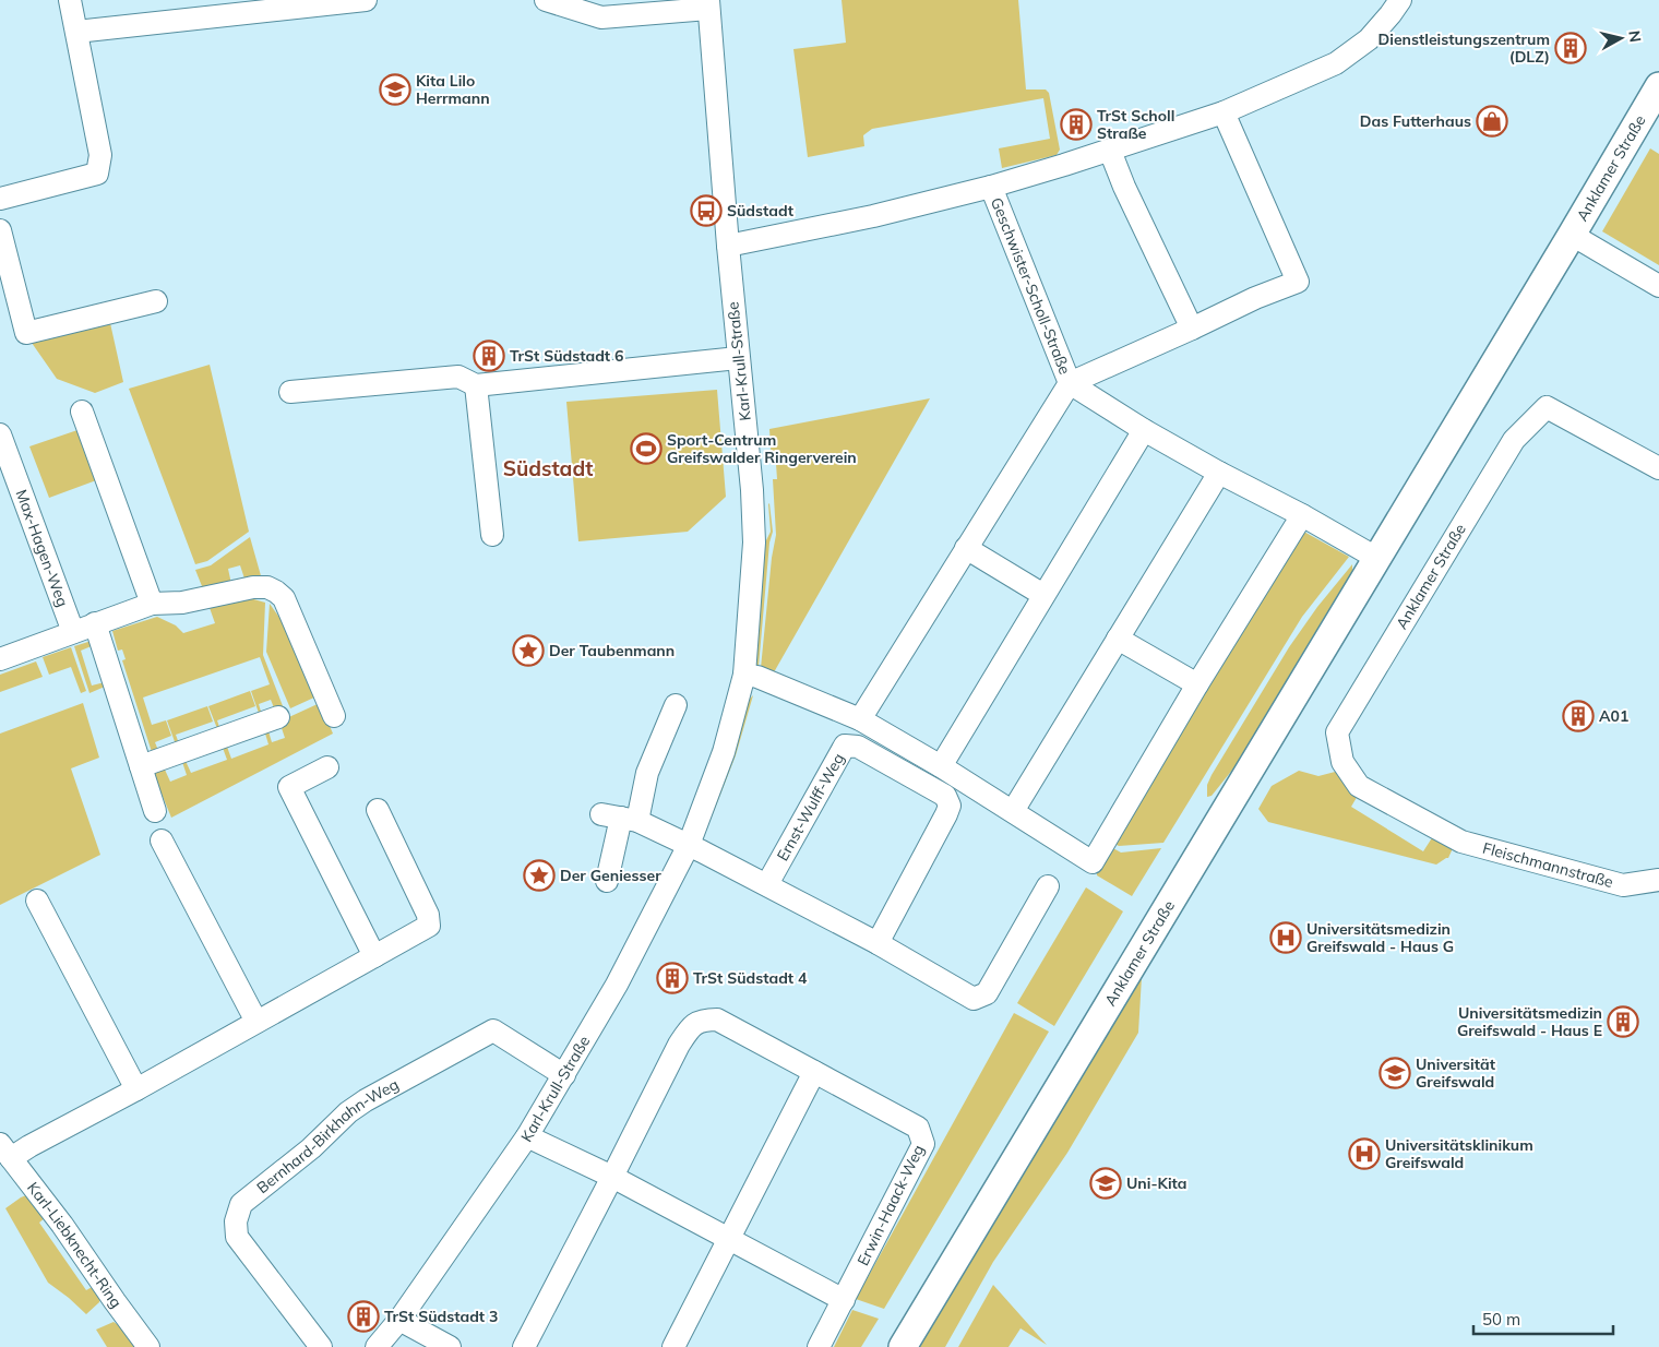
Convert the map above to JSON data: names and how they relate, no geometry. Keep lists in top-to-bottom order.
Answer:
{
  "streets": {
    "main road": ["Anklamer Straße"],
    "street": [
      "Geschwister-Scholl-Straße",
      "Karl-Krull-Straße",
      "Max-Hagen-Weg",
      "Ernst-Wulff-Weg",
      "Fleischmannstraße",
      "Bernhard-Birkhahn-Weg",
      "Erwin-Haack-Weg",
      "Karl-Liebknecht-Ring"
    ]
  },
  "crossings": [
    ["Anklamer Straße", "Fleischmannstraße"],
    ["Geschwister-Scholl-Straße", "Karl-Krull-Straße"],
    ["Karl-Krull-Straße", "Bernhard-Birkhahn-Weg"]
  ],
  "districts": ["Südstadt"],
  "places": {
    "building": [
      "Dienstleistungszentrum (DLZ)",
      "TrSt Scholl Straße",
      "TrSt Südstadt 6",
      "A01",
      "TrSt Südstadt 4",
      "Universitätsmedizin Greifswald - Haus E",
      "TrSt Südstadt 3"
    ],
    "school or university": ["Kita Lilo Herrmann", "Universität Greifswald", "Uni-Kita"],
    "shop": ["Das Futterhaus"],
    "bus stop": ["Südstadt"],
    "sports": ["Sport-Centrum Greifswalder Ringerverein"],
    "place": ["Der Taubenmann", "Der Geniesser"],
    "hospital": ["Universitätsmedizin Greifswald - Haus G", "Universitätsklinikum Greifswald"]
  },
  "scale_bar": "50 m",
  "north": "right"
}
